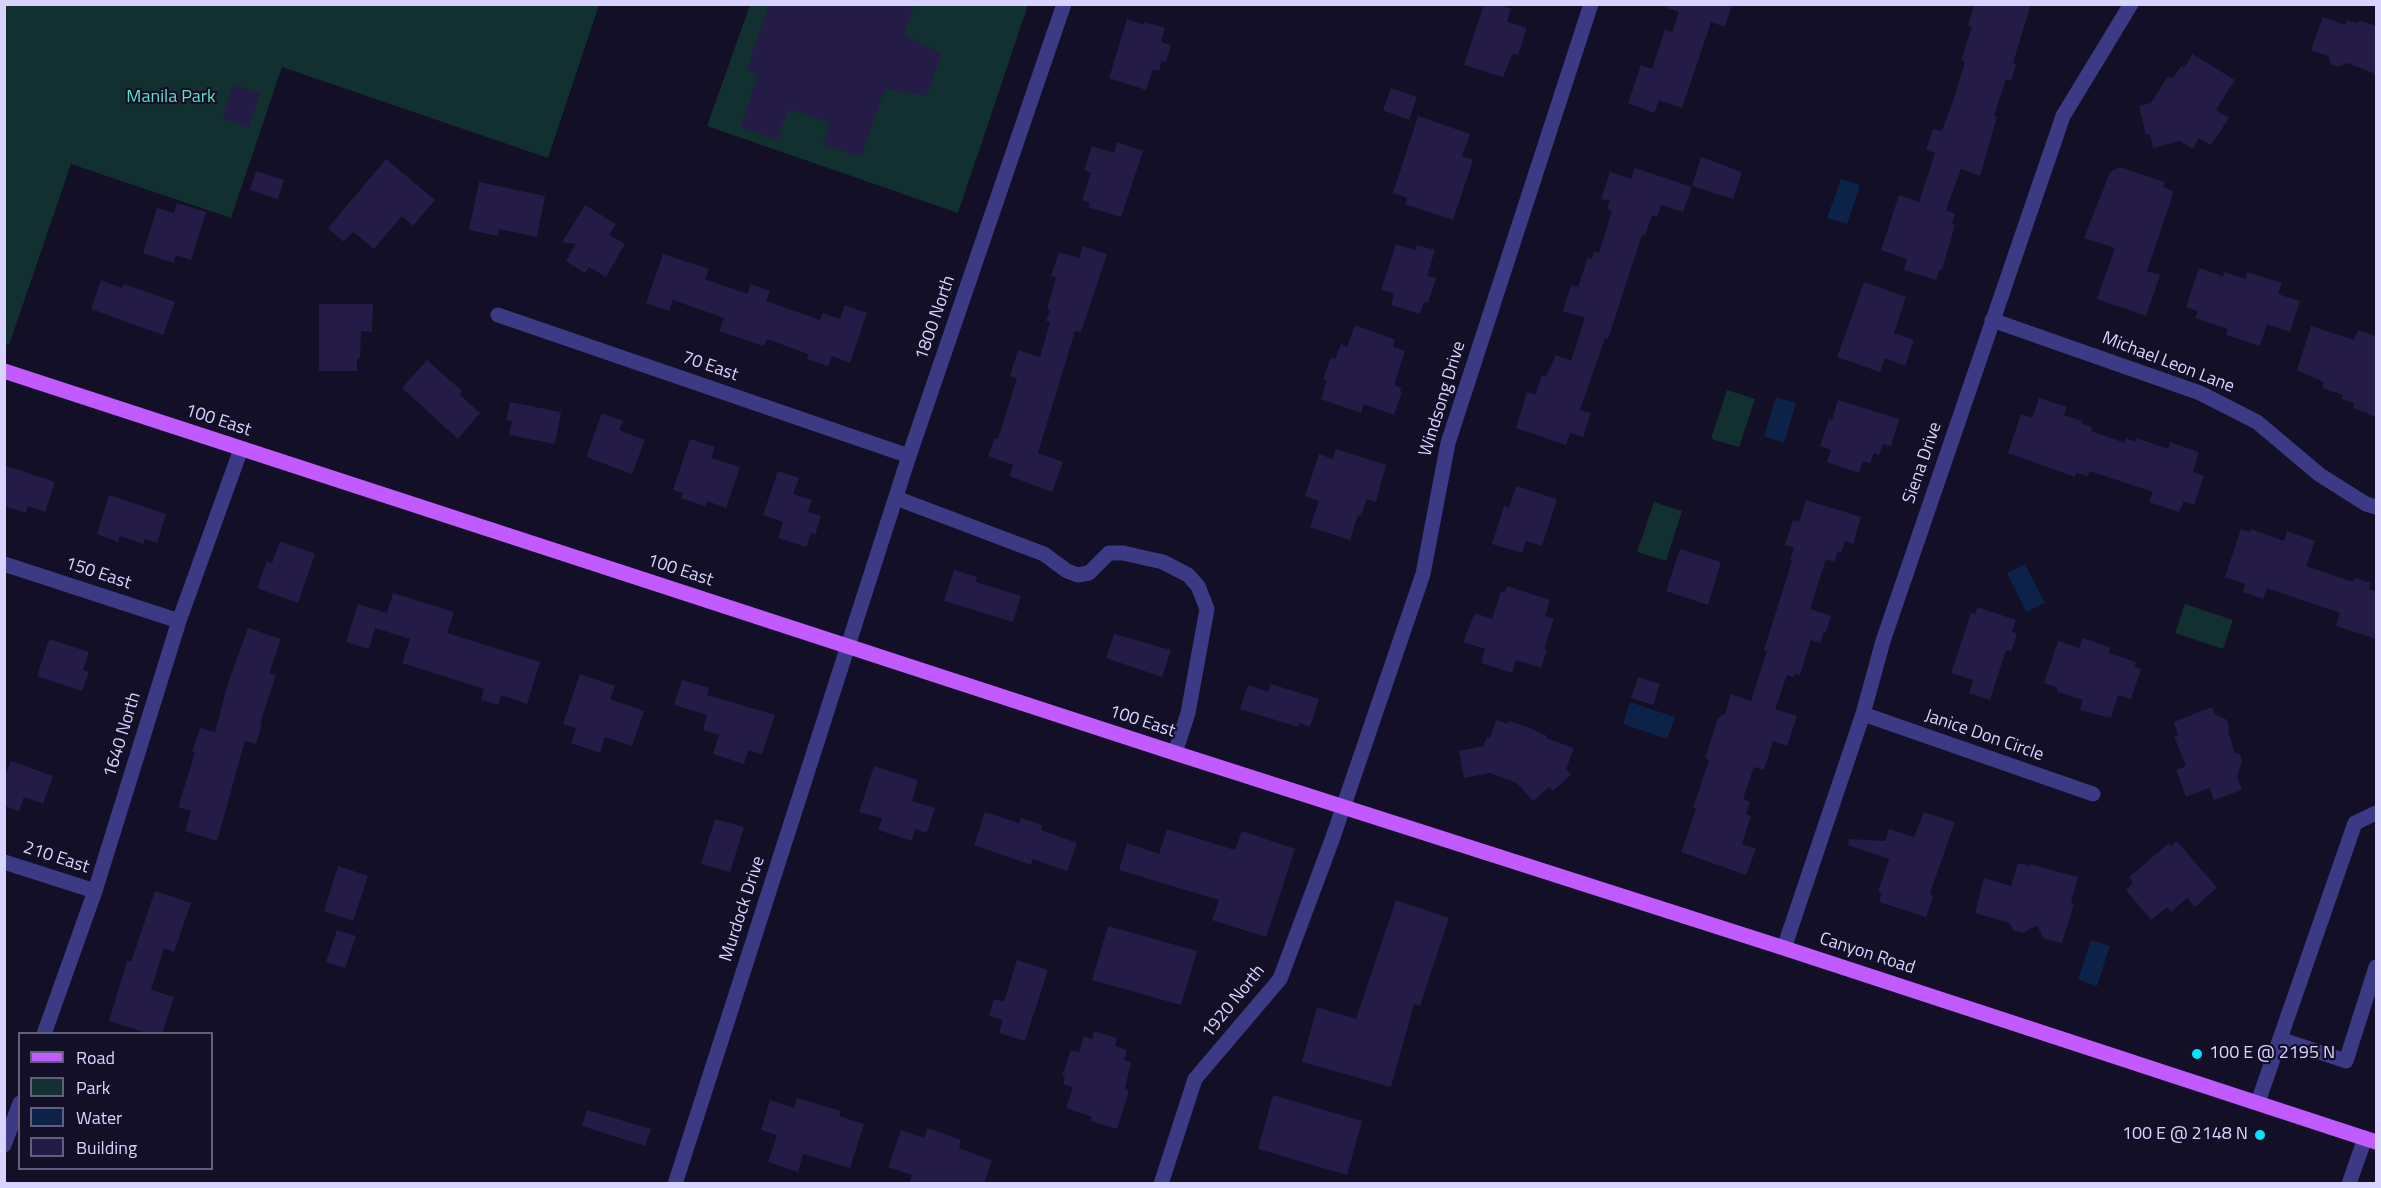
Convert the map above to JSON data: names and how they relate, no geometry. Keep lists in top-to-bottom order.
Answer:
{
  "streets": {
    "main road": ["100 East", "Canyon Road"],
    "street": [
      "1800 North",
      "Michael Leon Lane",
      "70 East",
      "Windsong Drive",
      "Siena Drive",
      "150 East",
      "1640 North",
      "Janice Don Circle",
      "210 East",
      "Murdock Drive",
      "1920 North"
    ]
  },
  "crossings": [
    ["1800 North", "70 East"],
    ["1800 North", "100 East"],
    ["1800 North", "Murdock Drive"],
    ["Michael Leon Lane", "Siena Drive"],
    ["Windsong Drive", "100 East"],
    ["Windsong Drive", "Canyon Road"],
    ["Windsong Drive", "1920 North"],
    ["100 East", "1640 North"],
    ["100 East", "Murdock Drive"],
    ["100 East", "Canyon Road"],
    ["100 East", "1920 North"],
    ["Siena Drive", "Janice Don Circle"],
    ["Siena Drive", "Canyon Road"],
    ["150 East", "1640 North"],
    ["1640 North", "210 East"],
    ["Canyon Road", "1920 North"]
  ],
  "parks": ["Manila Park"],
  "places": ["100 E @ 2195 N", "100 E @ 2148 N"],
  "legend": [
    "Road",
    "Park",
    "Water",
    "Building"
  ]
}
